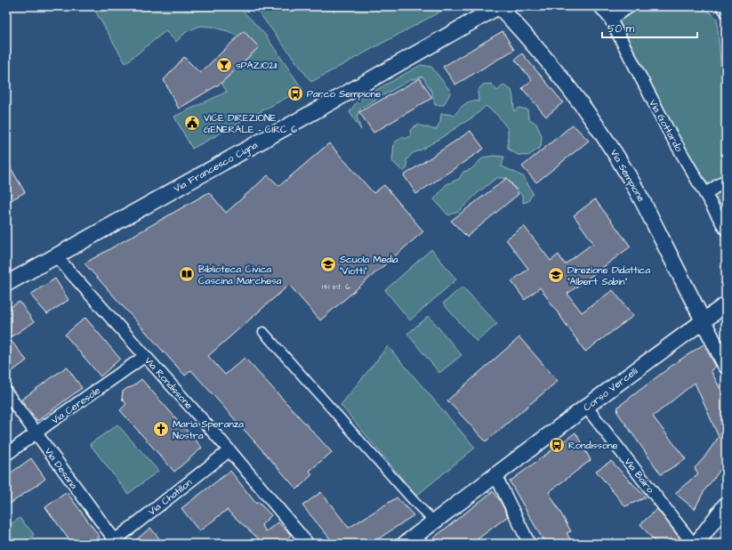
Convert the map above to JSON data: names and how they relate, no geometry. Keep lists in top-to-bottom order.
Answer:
{
  "streets": {
    "street": [
      "Via Gottardo",
      "Via Francesco Cigna",
      "Via Sempione",
      "Via Rondissone",
      "Corso Vercelli",
      "Via Ceresole",
      "Via Desana",
      "Via Bairo",
      "Via Chatillon"
    ]
  },
  "crossings": [
    ["Via Francesco Cigna", "Via Sempione"],
    ["Via Francesco Cigna", "Via Rondissone"],
    ["Via Sempione", "Corso Vercelli"],
    ["Via Rondissone", "Via Ceresole"],
    ["Via Rondissone", "Via Chatillon"],
    ["Corso Vercelli", "Via Bairo"],
    ["Via Ceresole", "Via Desana"],
    ["Via Desana", "Via Chatillon"]
  ],
  "places": {
    "bar": ["sPAZIO211"],
    "bus stop": ["Parco Sempione", "Rondissone"],
    "public building": ["VICE DIREZIONE GENERALE - CIRC 6"],
    "school or university": ["Scuola Media \"Viotti\"", "Direzione Didattica \"Albert Sabin\""],
    "library": ["Biblioteca Civica Cascina Marchesa"],
    "church": ["Maria Speranza Nostra"]
  },
  "house_numbers": ["141 int. 6"],
  "scale_bar": "50 m"
}
